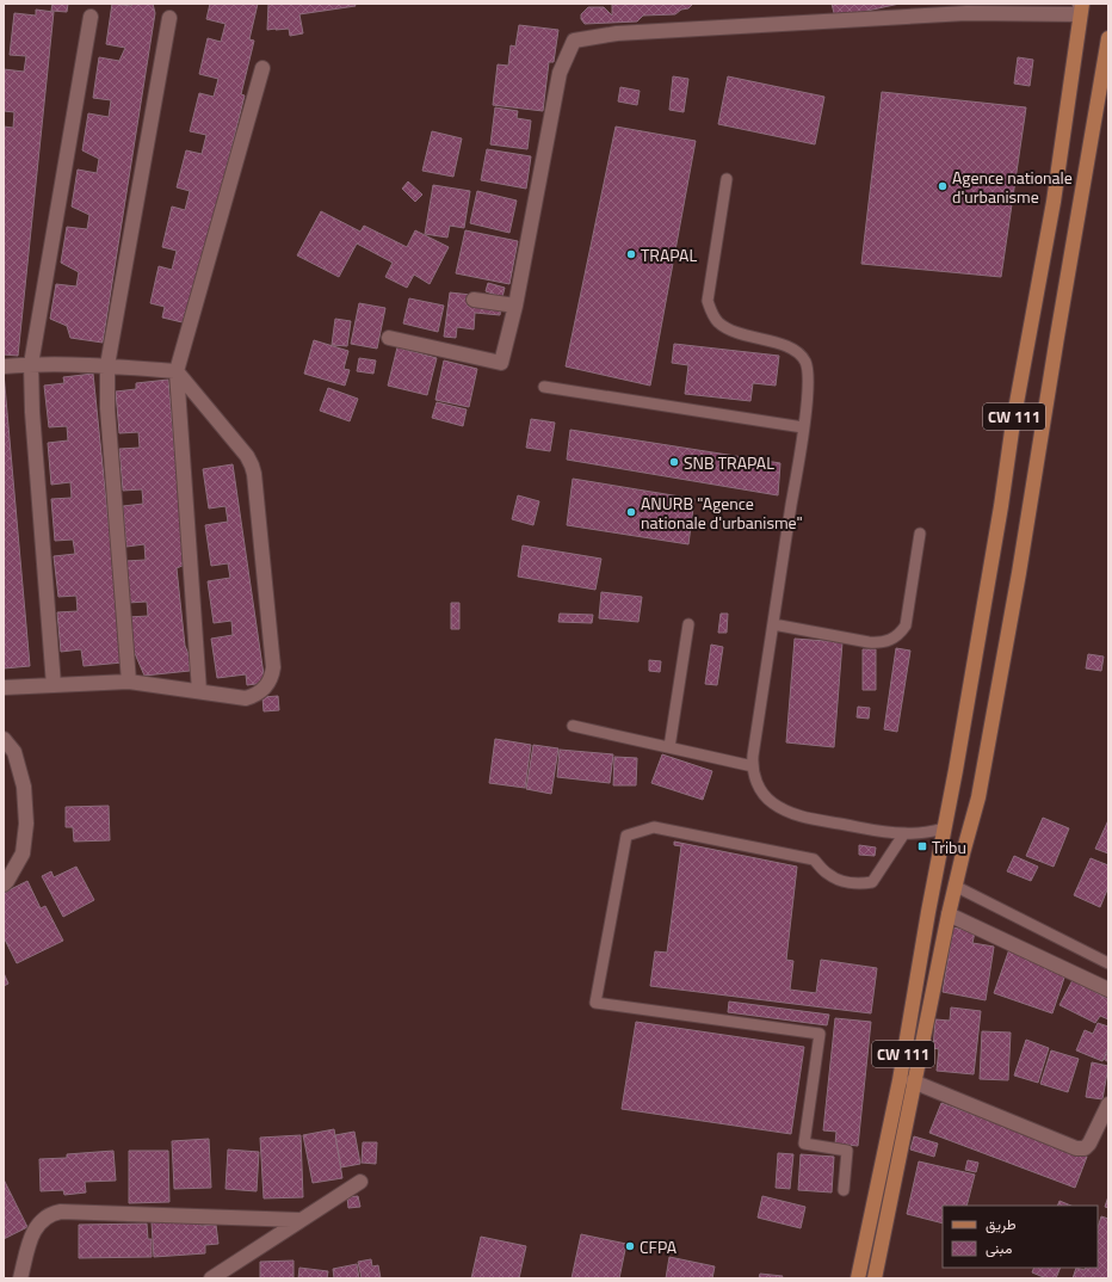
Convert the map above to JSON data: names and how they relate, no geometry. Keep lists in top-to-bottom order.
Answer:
{
  "streets": {
    "main road": ["CW 111"]
  },
  "places": {
    "other": [
      "Agence nationale d'urbanisme",
      "TRAPAL",
      "SNB TRAPAL",
      "ANURB \"Agence nationale d'urbanisme\"",
      "CFPA"
    ],
    "transit": ["Tribu"]
  },
  "legend": ["طريق", "مبنى"]
}
